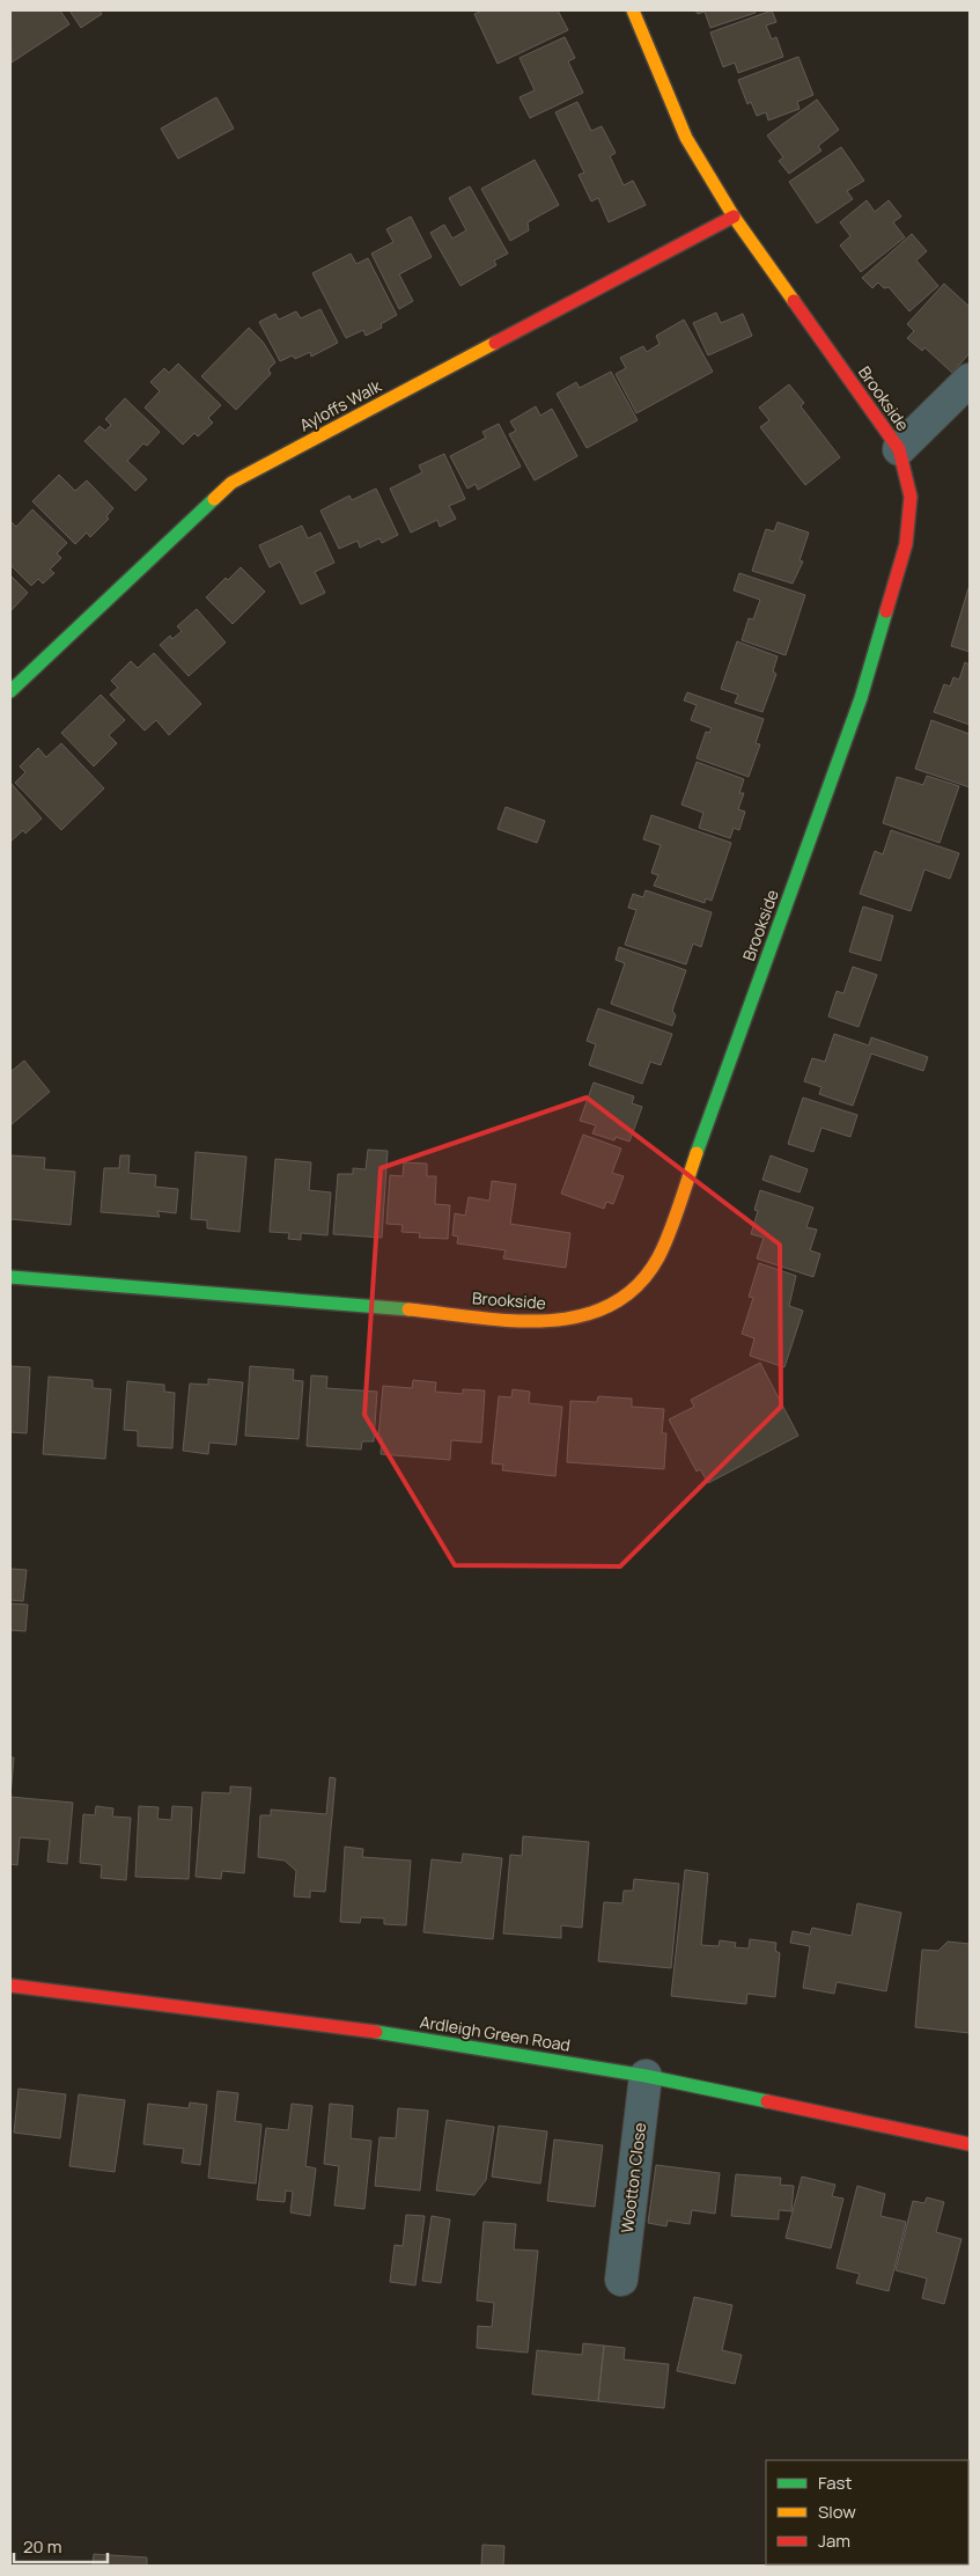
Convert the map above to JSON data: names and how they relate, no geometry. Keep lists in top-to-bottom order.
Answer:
{
  "streets": {
    "street": [
      "Brookside",
      "Ayloffs Walk",
      "Ardleigh Green Road",
      "Wootton Close"
    ]
  },
  "crossings": [
    ["Brookside", "Ayloffs Walk"],
    ["Ardleigh Green Road", "Wootton Close"]
  ],
  "legend": ["Fast", "Slow", "Jam"],
  "scale_bar": "20 m"
}
